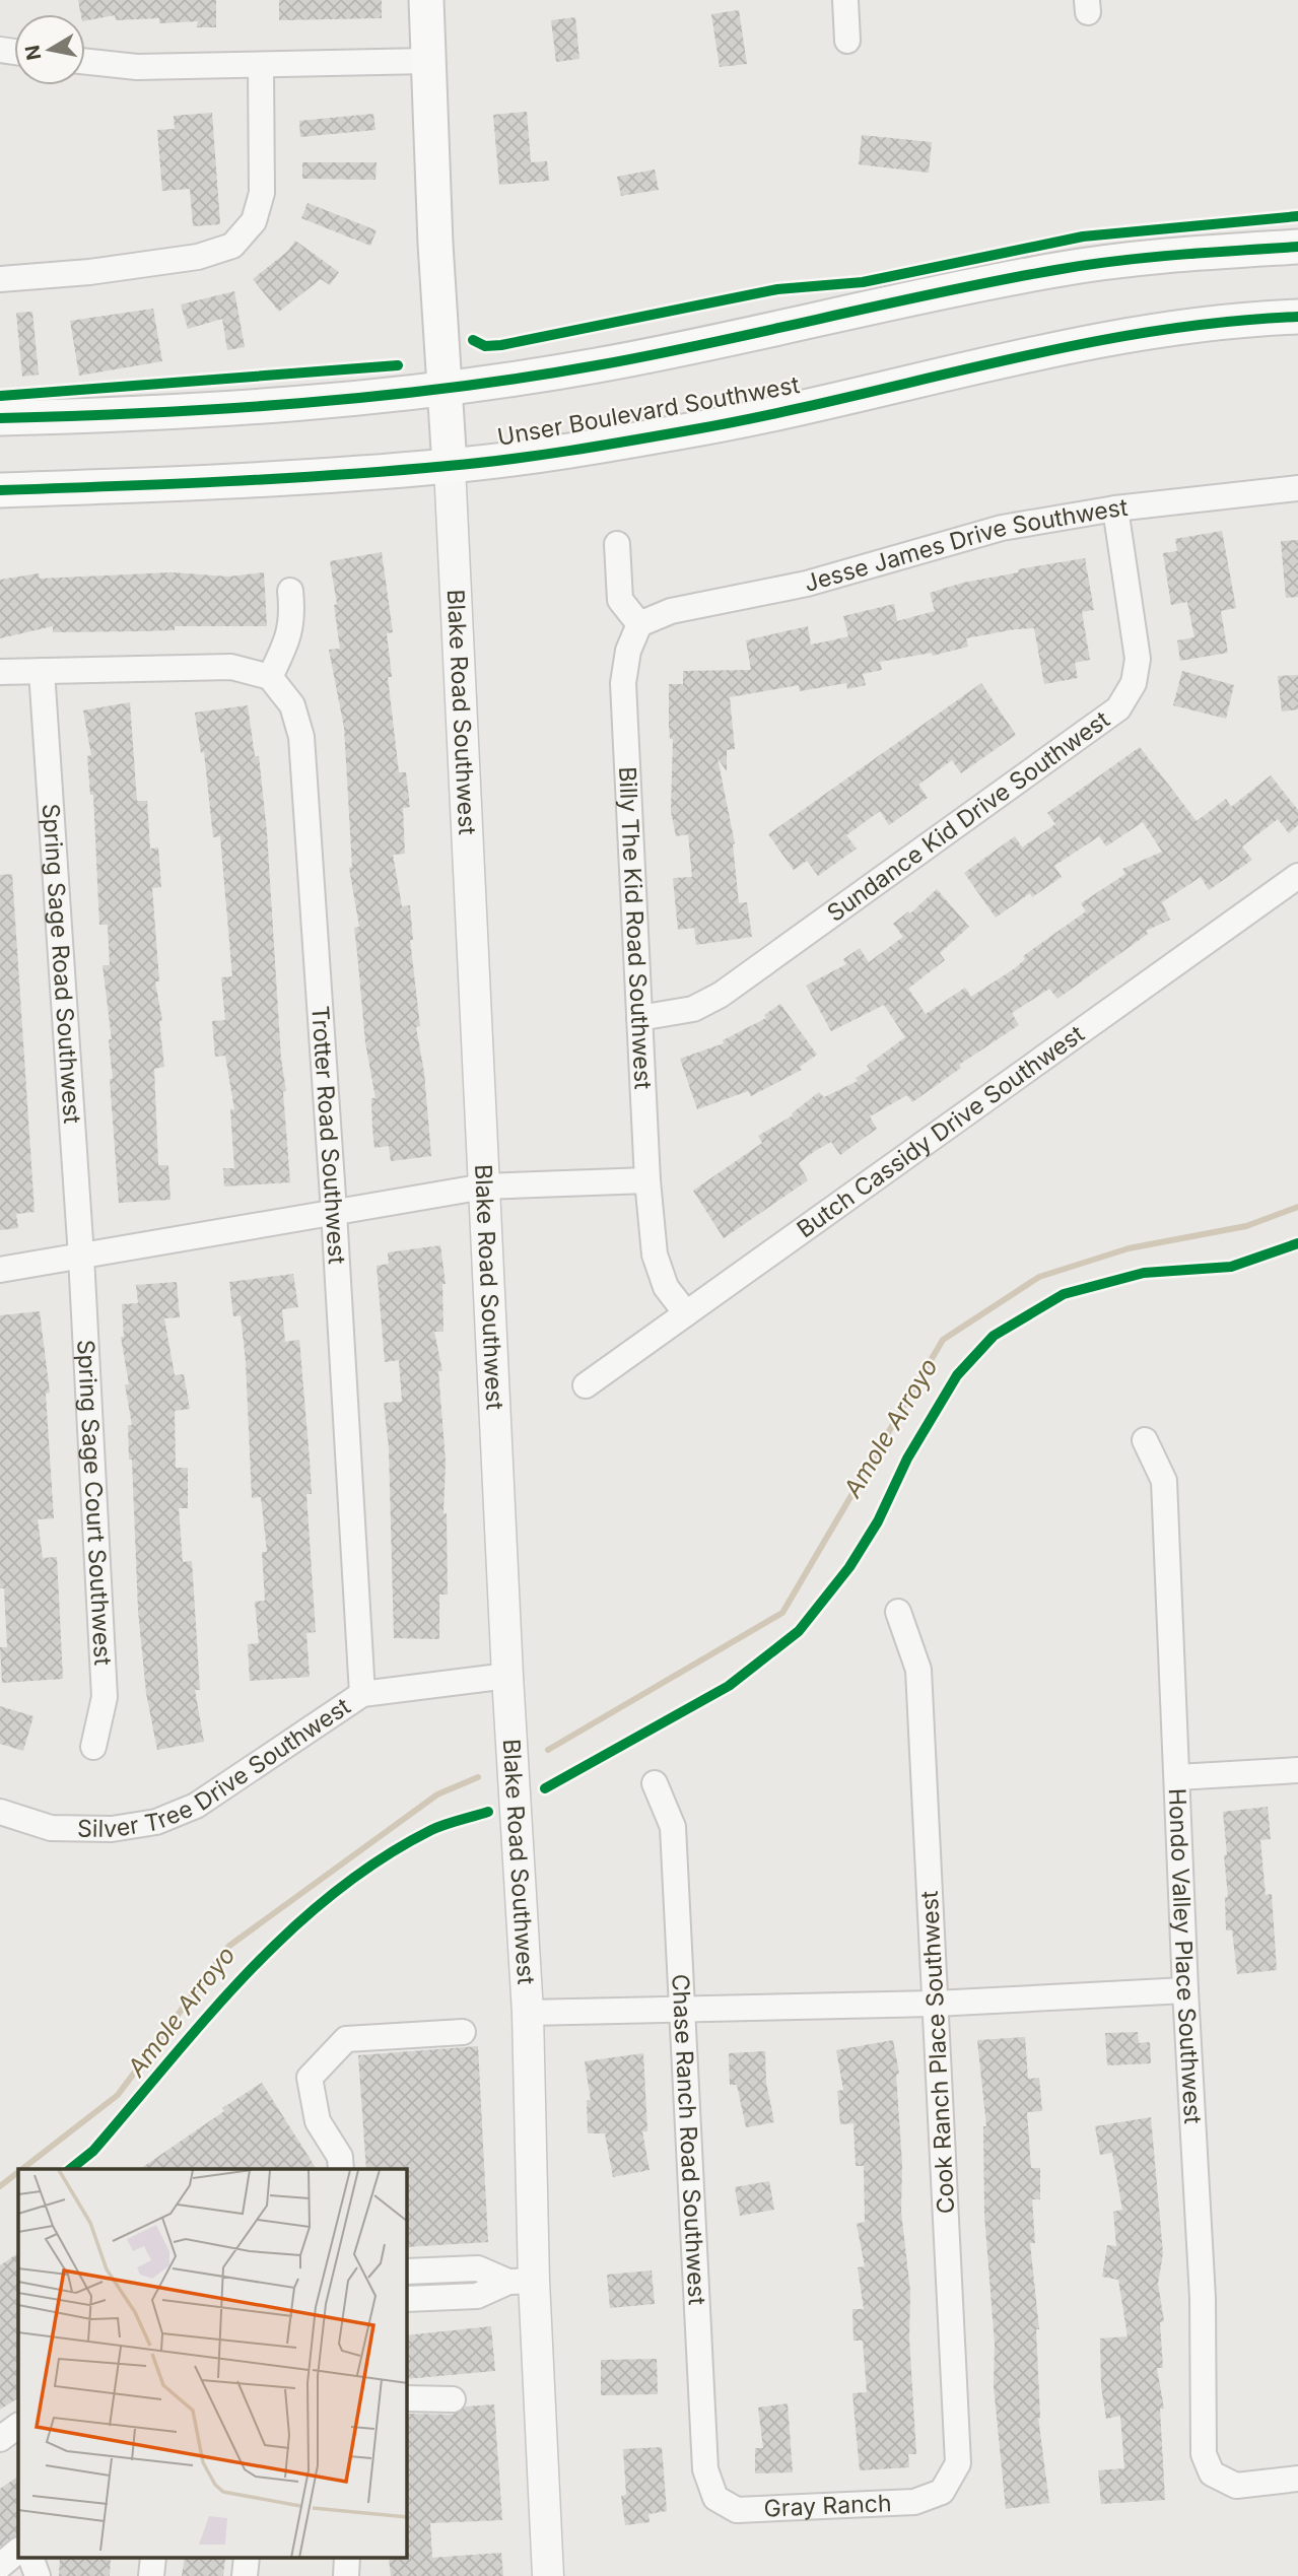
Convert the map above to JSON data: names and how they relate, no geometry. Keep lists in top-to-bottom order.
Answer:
{
  "streets": {
    "main road": ["Unser Boulevard Southwest", "Blake Road Southwest"],
    "street": [
      "Jesse James Drive Southwest",
      "Sundance Kid Drive Southwest",
      "Billy The Kid Road Southwest",
      "Spring Sage Road Southwest",
      "Butch Cassidy Drive Southwest",
      "Trotter Road Southwest",
      "Spring Sage Court Southwest",
      "Silver Tree Drive Southwest",
      "Hondo Valley Place Southwest",
      "Cook Ranch Place Southwest",
      "Chase Ranch Road Southwest",
      "Gray Ranch"
    ]
  },
  "crossings": [
    ["Unser Boulevard Southwest", "Blake Road Southwest"],
    ["Jesse James Drive Southwest", "Sundance Kid Drive Southwest"],
    ["Jesse James Drive Southwest", "Billy The Kid Road Southwest"],
    ["Blake Road Southwest", "Silver Tree Drive Southwest"],
    ["Sundance Kid Drive Southwest", "Billy The Kid Road Southwest"],
    ["Billy The Kid Road Southwest", "Butch Cassidy Drive Southwest"],
    ["Spring Sage Road Southwest", "Spring Sage Court Southwest"],
    ["Trotter Road Southwest", "Silver Tree Drive Southwest"],
    ["Cook Ranch Place Southwest", "Gray Ranch"],
    ["Chase Ranch Road Southwest", "Gray Ranch"]
  ],
  "water": ["Amole Arroyo"],
  "north": "left"
}
